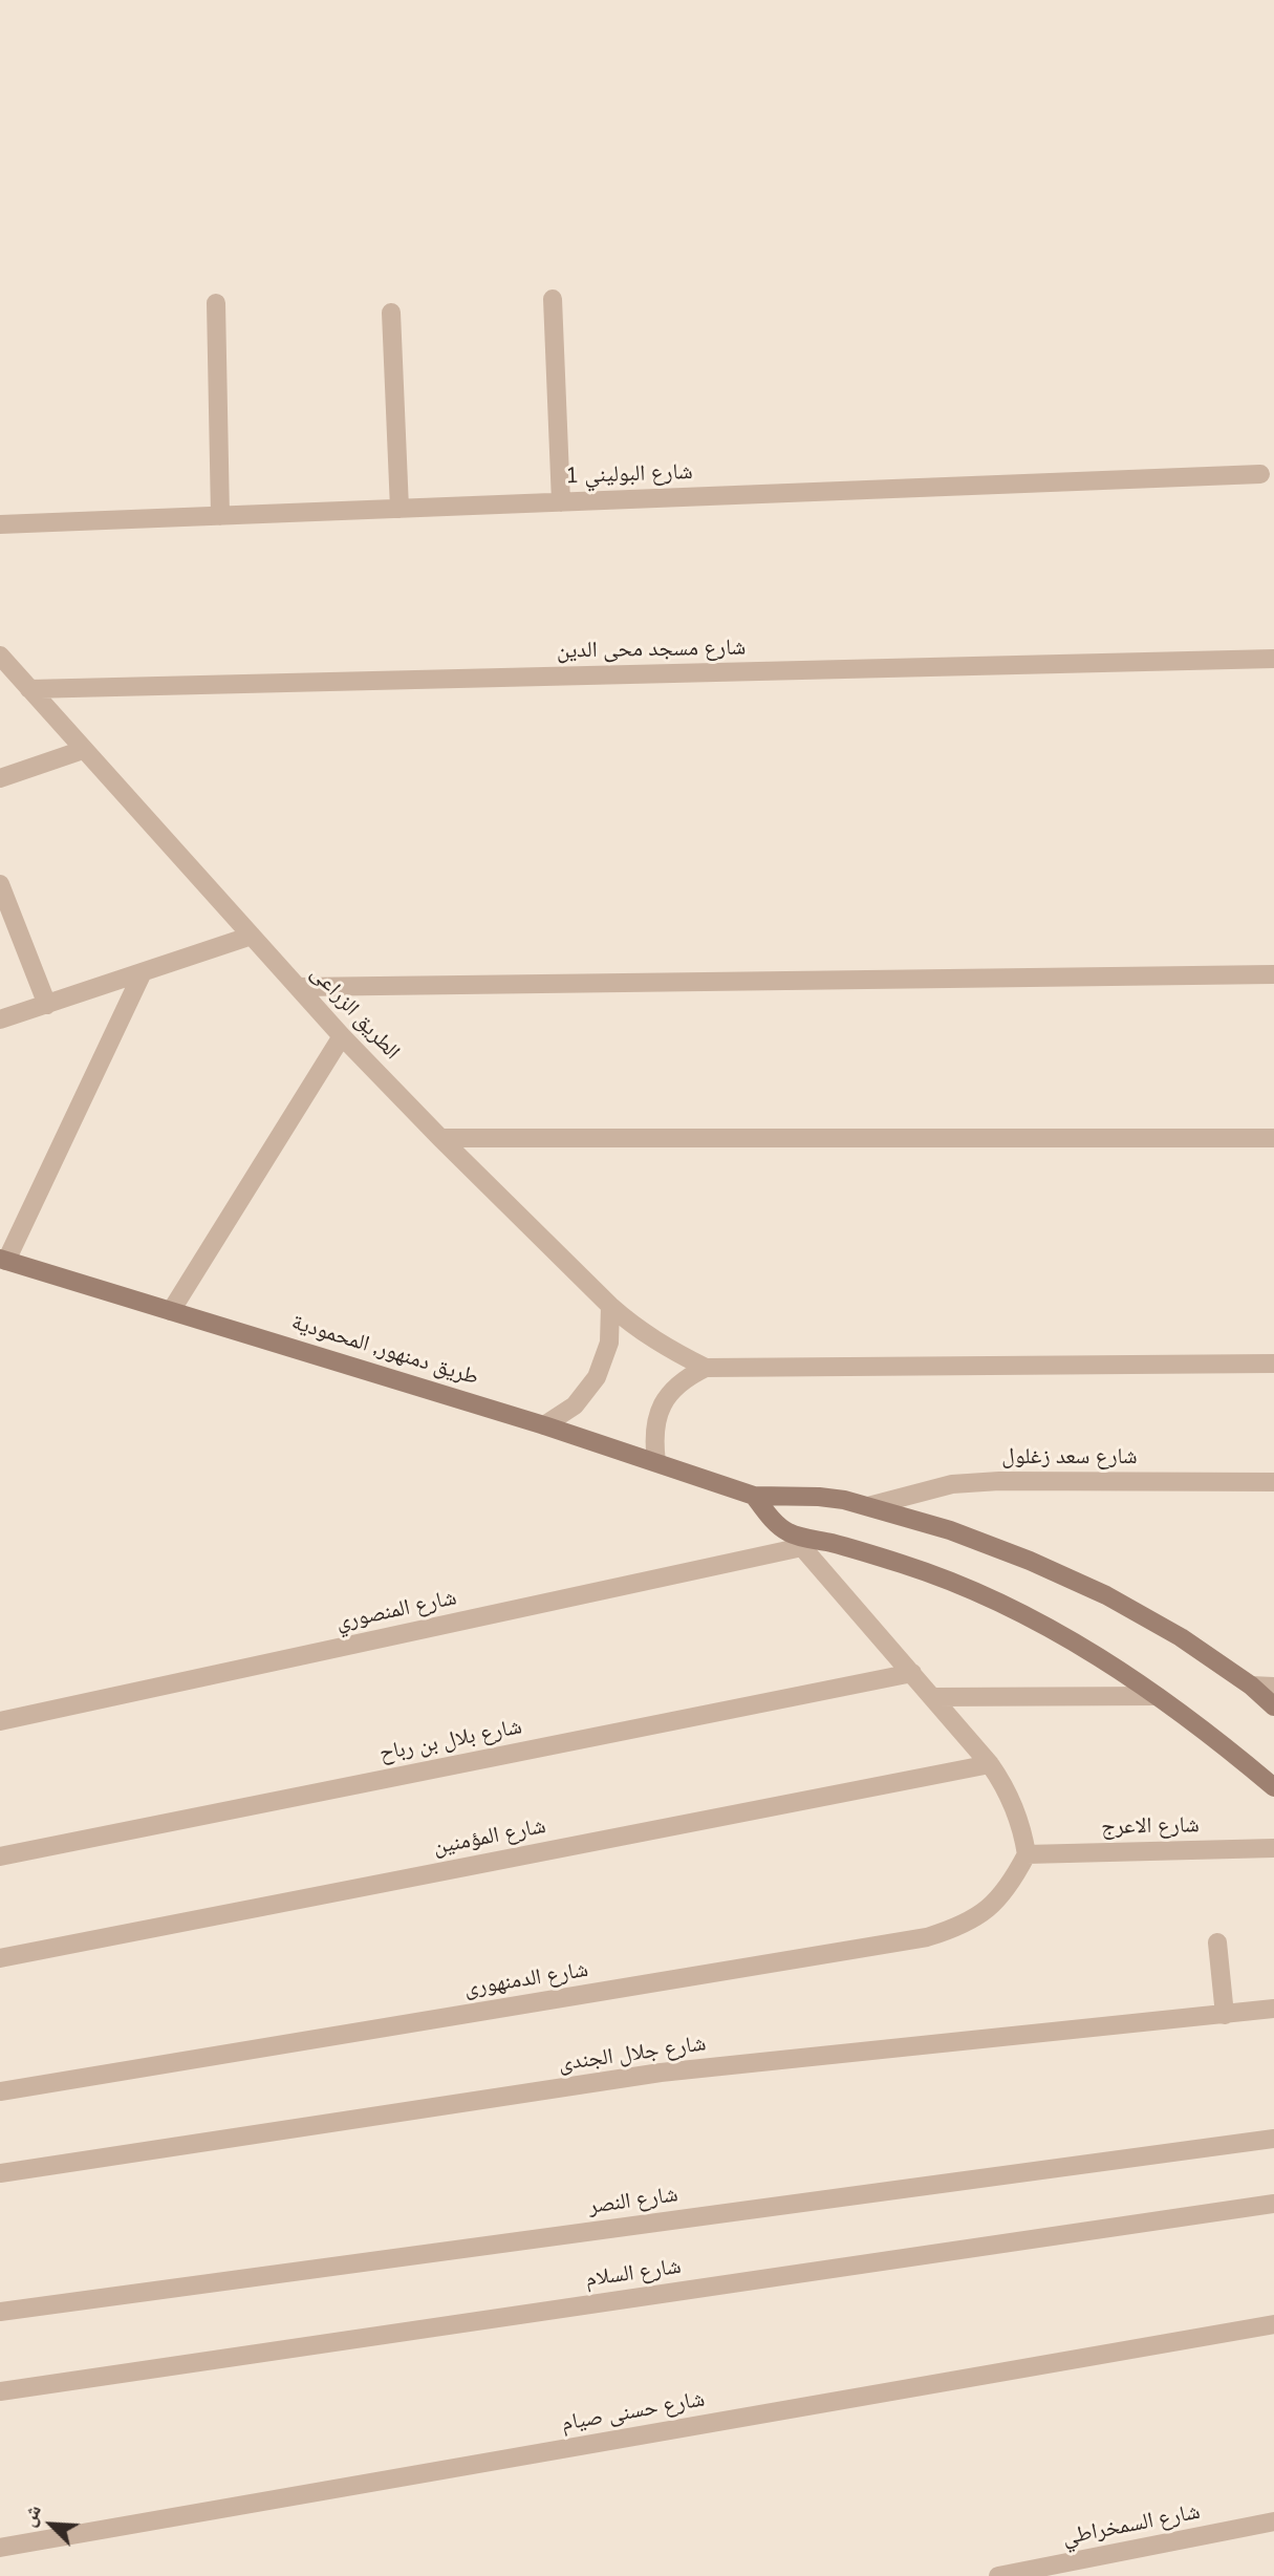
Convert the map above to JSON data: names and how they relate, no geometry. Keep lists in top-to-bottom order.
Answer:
{
  "streets": {
    "main road": ["طريق دمنهور, المحمودية"],
    "street": [
      "شارع البوليني 1",
      "شارع مسجد محى الدين",
      "الطريق الزراعى",
      "شارع سعد زغلول",
      "شارع المنصوري",
      "شارع بلال بن رباح",
      "شارع الاعرج",
      "شارع المؤمنين",
      "شارع الدمنهورى",
      "شارع جلال الجندى",
      "شارع النصر",
      "شارع السلام",
      "شارع حسنى صيام",
      "شارع السمخراطي"
    ]
  },
  "crossings": [
    ["شارع مسجد محى الدين", "الطريق الزراعى"],
    ["شارع الاعرج", "شارع الدمنهورى"]
  ],
  "north": "top left"
}
